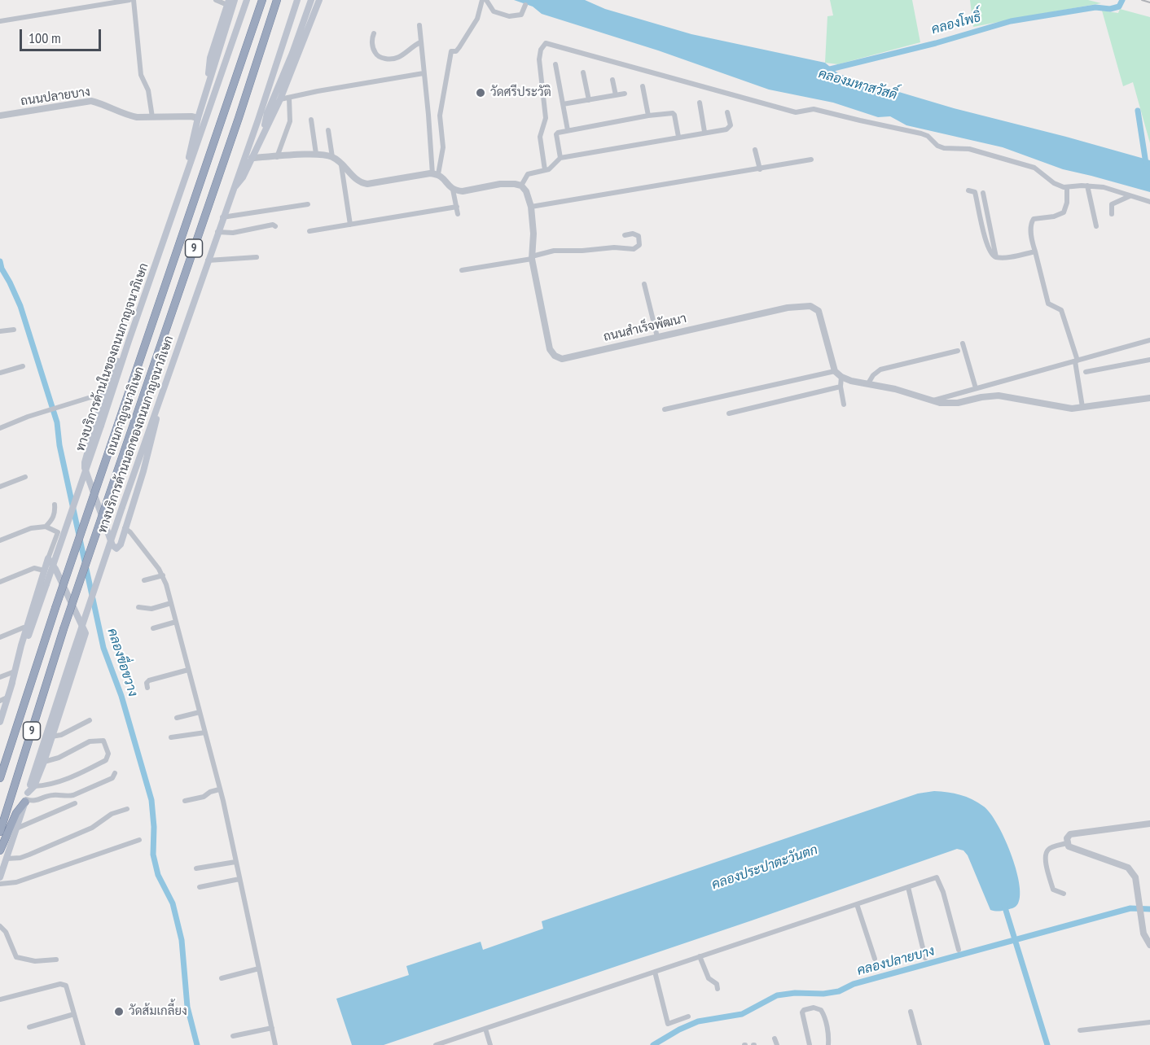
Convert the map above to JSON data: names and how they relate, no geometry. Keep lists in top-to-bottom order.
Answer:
{
  "streets": {
    "highway": ["9", "ถนนกาญจนาภิเษก"],
    "main road": ["ทางบริการด้านในของถนนกาญจนาภิเษก", "ทางบริการด้านนอกของถนนกาญจนาภิเษก"],
    "street": ["ถนนปลายบาง", "ถนนสำเร็จพัฒนา"]
  },
  "water": [
    "คลองโพธิ์",
    "คลองมหาสวัสดิ์",
    "คลองขื่อขวาง",
    "คลองประปาตะวันตก",
    "คลองปลายบาง"
  ],
  "places": ["วัดศรีประวัติ", "วัดส้มเกลี้ยง"],
  "scale_bar": "100 m"
}
